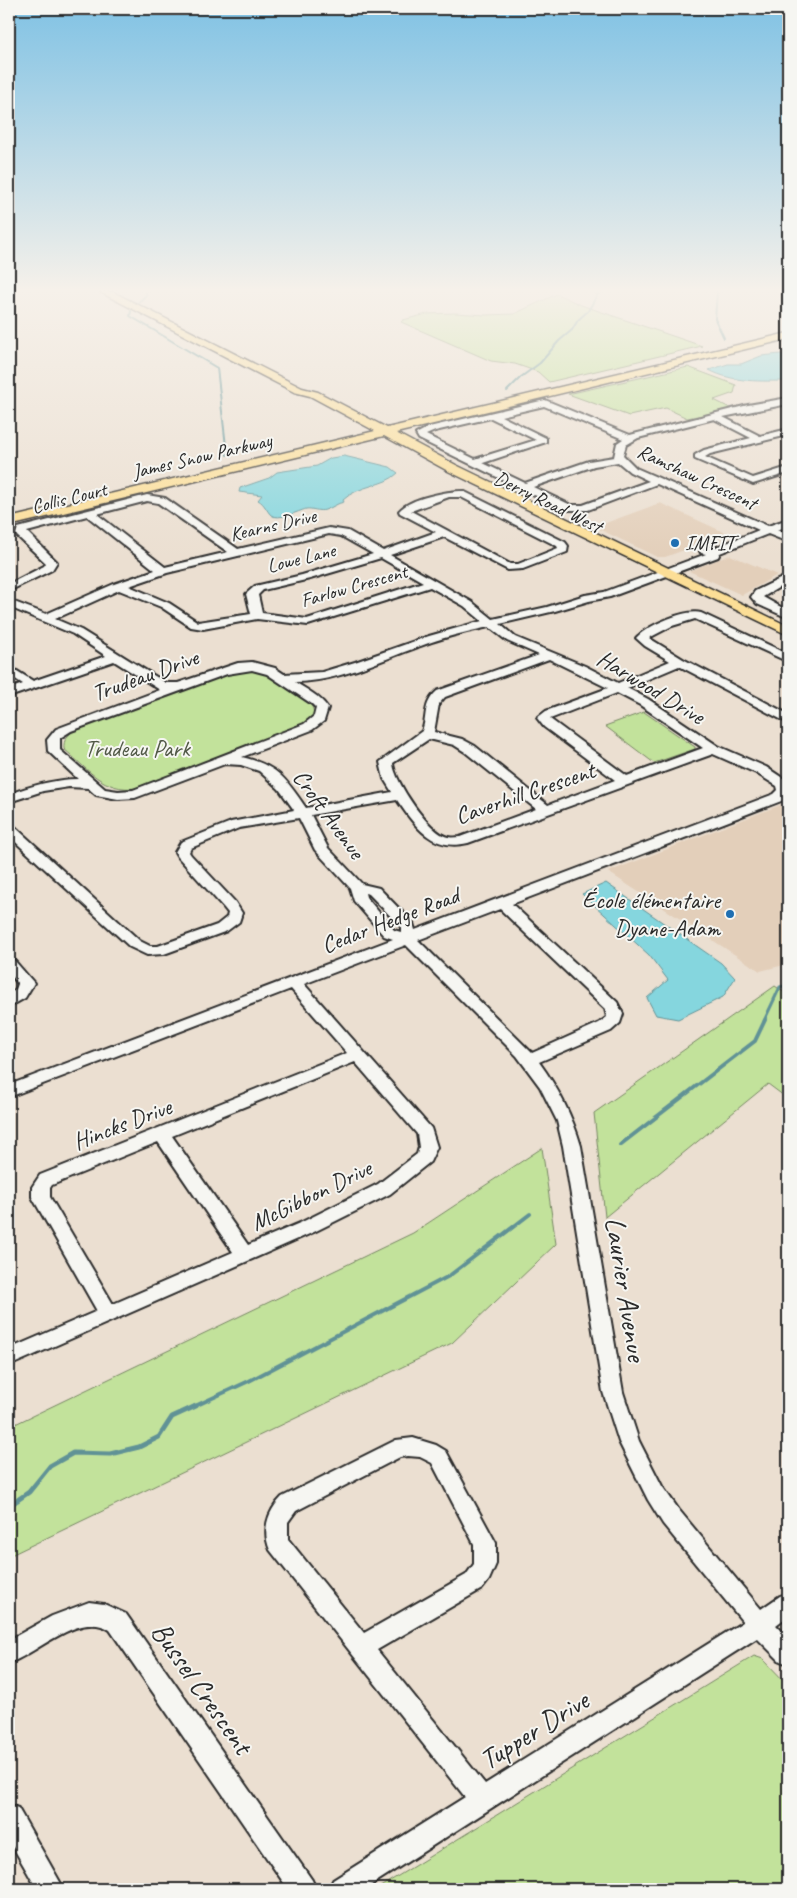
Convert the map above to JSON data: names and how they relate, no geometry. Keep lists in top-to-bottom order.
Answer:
{
  "streets": {
    "main road": ["James Snow Parkway", "Derry Road West"],
    "street": [
      "Ramshaw Crescent",
      "Collis Court",
      "Kearns Drive",
      "Lowe Lane",
      "Farlow Crescent",
      "Trudeau Drive",
      "Harwood Drive",
      "Caverhill Crescent",
      "Croft Avenue",
      "Cedar Hedge Road",
      "Hincks Drive",
      "McGibbon Drive",
      "Laurier Avenue",
      "Bussel Crescent",
      "Tupper Drive"
    ]
  },
  "crossings": [
    ["James Snow Parkway", "Derry Road West"],
    ["Ramshaw Crescent", "Trudeau Drive"],
    ["Collis Court", "Kearns Drive"],
    ["Derry Road West", "Trudeau Drive"],
    ["Kearns Drive", "Lowe Lane"],
    ["Kearns Drive", "Farlow Crescent"],
    ["Kearns Drive", "Trudeau Drive"],
    ["Kearns Drive", "Harwood Drive"],
    ["Lowe Lane", "Farlow Crescent"],
    ["Trudeau Drive", "Harwood Drive"],
    ["Trudeau Drive", "Croft Avenue"],
    ["Harwood Drive", "Caverhill Crescent"],
    ["Harwood Drive", "Cedar Hedge Road"],
    ["Croft Avenue", "Cedar Hedge Road"],
    ["Croft Avenue", "Laurier Avenue"],
    ["Cedar Hedge Road", "McGibbon Drive"],
    ["Cedar Hedge Road", "Laurier Avenue"],
    ["Hincks Drive", "McGibbon Drive"],
    ["Laurier Avenue", "Tupper Drive"]
  ],
  "parks": ["Trudeau Park"],
  "places": ["IMFIT", "École élémentaire Dyane-Adam"]
}
